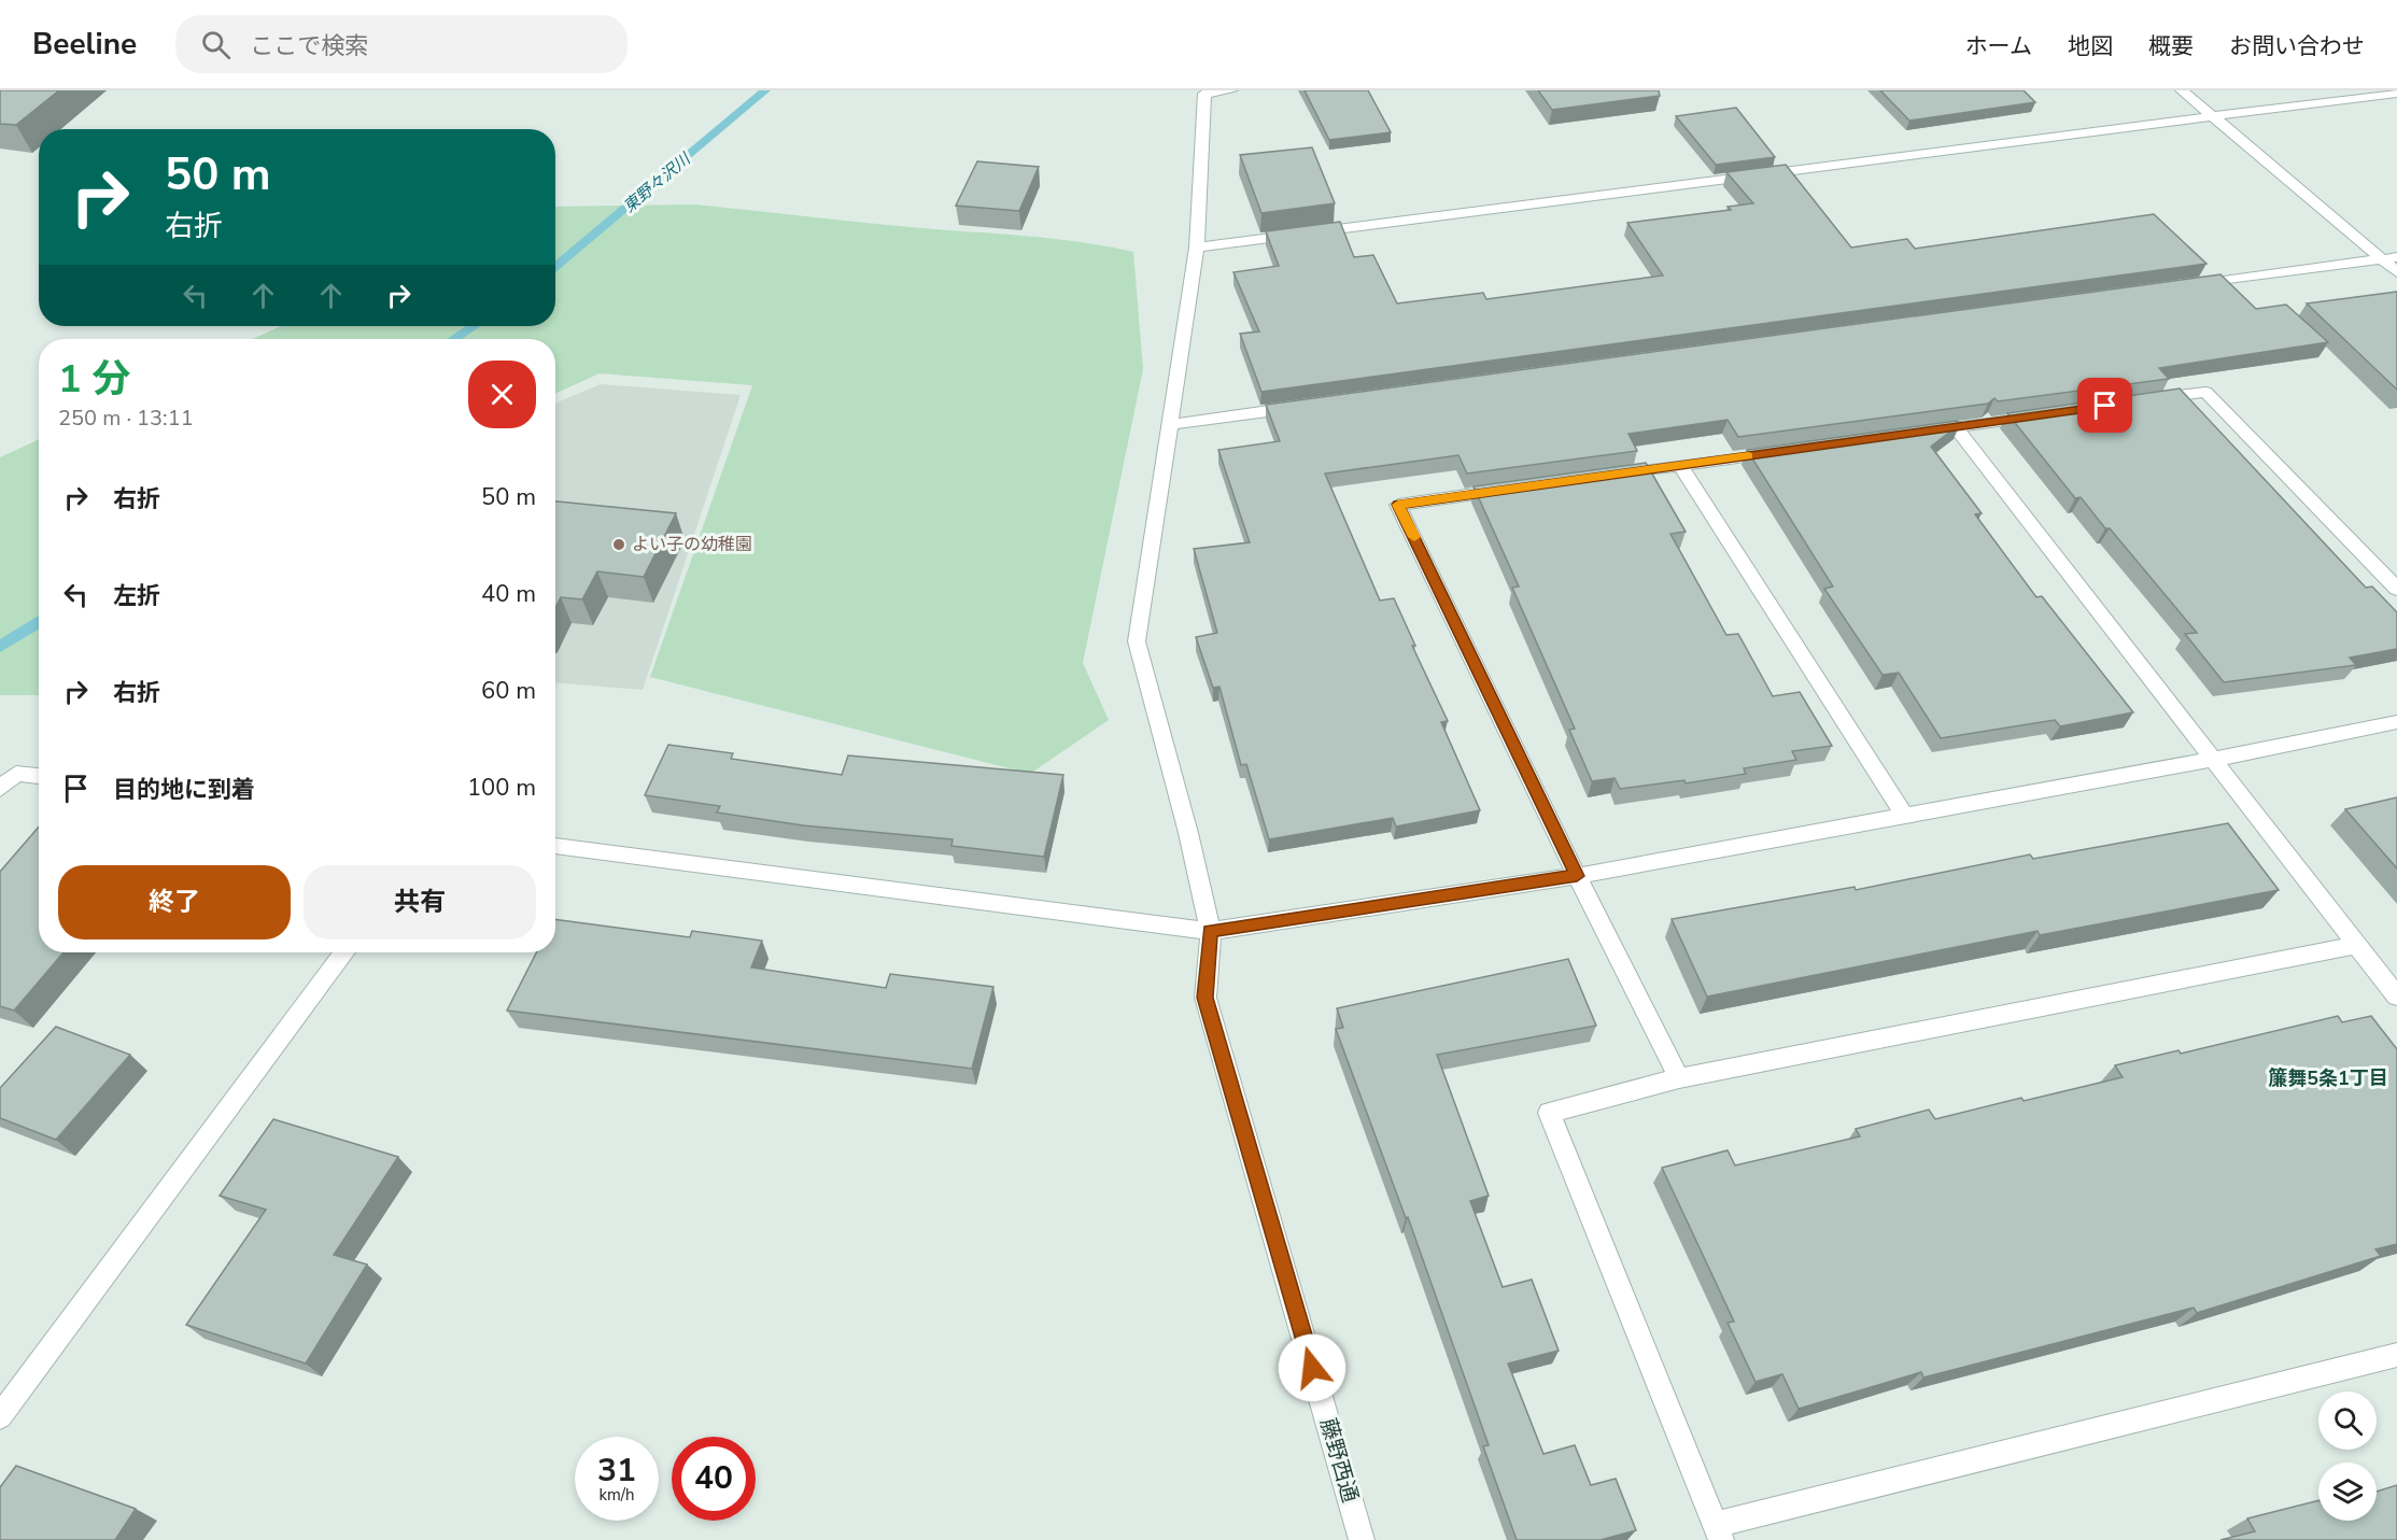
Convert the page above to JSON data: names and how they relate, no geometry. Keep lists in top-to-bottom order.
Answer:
{
  "streets": {
    "street": ["藤野西通"]
  },
  "districts": ["簾舞5条1丁目"],
  "water": ["東野々沢川"],
  "places": ["よい子の幼稚園"],
  "page": {
    "header": "Beeline",
    "search": "ここで検索",
    "nav": [
      "ホーム",
      "地図",
      "概要",
      "お問い合わせ"
    ],
    "turn": ["50 m", "右折"],
    "heading": ["1 分", "250 m · 13:11"],
    "list": [
      {
        "name": "右折",
        "value": "50 m"
      },
      {
        "name": "左折",
        "value": "40 m"
      },
      {
        "name": "右折",
        "value": "60 m"
      },
      {
        "name": "目的地に到着",
        "value": "100 m"
      }
    ],
    "buttons": ["終了", "共有"],
    "speed": "31 km/h",
    "limit": "40"
  }
}
